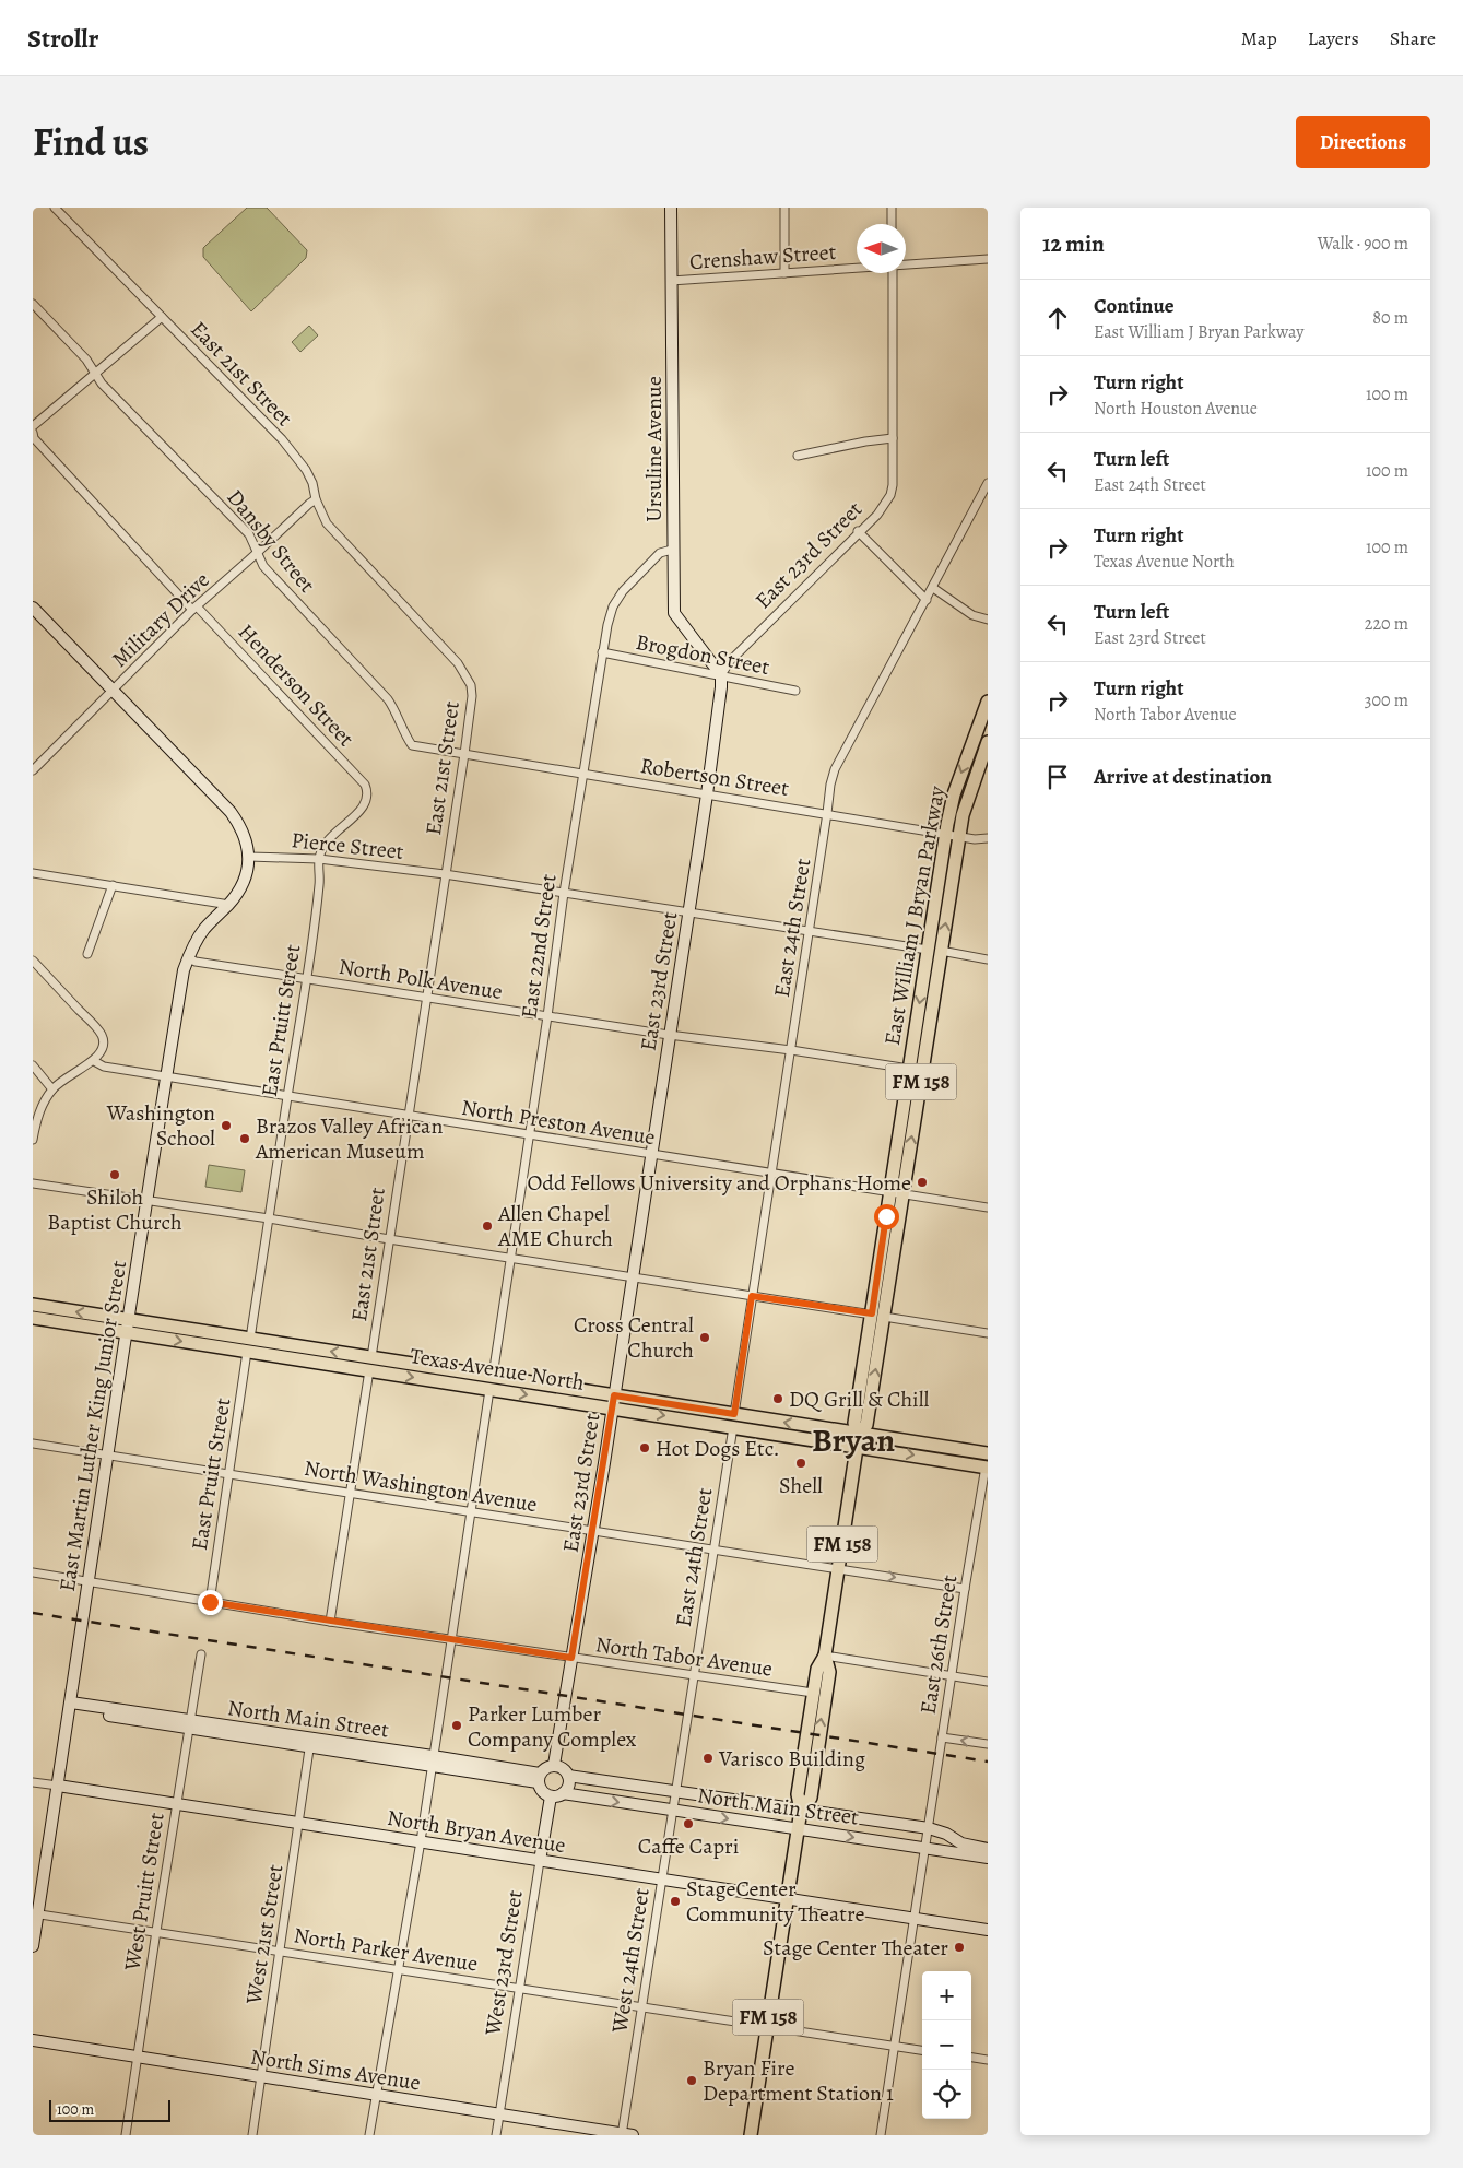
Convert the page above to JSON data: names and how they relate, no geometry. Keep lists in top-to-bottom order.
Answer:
{
  "streets": {
    "main road": ["East William J Bryan Parkway", "FM 158", "Texas Avenue North"],
    "street": [
      "Crenshaw Street",
      "East 21st Street",
      "Ursuline Avenue",
      "Dansby Street",
      "East 23rd Street",
      "Military Drive",
      "Brogdon Street",
      "Henderson Street",
      "Robertson Street",
      "Pierce Street",
      "East 24th Street",
      "East 22nd Street",
      "North Polk Avenue",
      "East Pruitt Street",
      "North Preston Avenue",
      "East Martin Luther King Junior Street",
      "North Washington Avenue",
      "East 26th Street",
      "North Tabor Avenue",
      "North Main Street",
      "North Bryan Avenue",
      "West Pruitt Street",
      "West 21st Street",
      "North Parker Avenue",
      "West 24th Street",
      "West 23rd Street",
      "North Sims Avenue"
    ]
  },
  "crossings": [
    ["Crenshaw Street", "Ursuline Avenue"],
    ["East 21st Street", "Dansby Street"],
    ["East 21st Street", "Military Drive"],
    ["East 21st Street", "Robertson Street"],
    ["East 21st Street", "Pierce Street"],
    ["East 21st Street", "North Polk Avenue"],
    ["East 21st Street", "North Preston Avenue"],
    ["East 21st Street", "Texas Avenue North"],
    ["Ursuline Avenue", "East 23rd Street"],
    ["Ursuline Avenue", "Brogdon Street"],
    ["Ursuline Avenue", "East 22nd Street"],
    ["Dansby Street", "Military Drive"],
    ["Dansby Street", "Robertson Street"],
    ["East 23rd Street", "Brogdon Street"],
    ["East 23rd Street", "Robertson Street"],
    ["East 23rd Street", "Pierce Street"],
    ["East 23rd Street", "North Polk Avenue"],
    ["East 23rd Street", "North Preston Avenue"],
    ["East 23rd Street", "Texas Avenue North"],
    ["East 23rd Street", "North Washington Avenue"],
    ["East 23rd Street", "North Tabor Avenue"],
    ["East 23rd Street", "North Main Street"],
    ["East 23rd Street", "West 23rd Street"],
    ["Military Drive", "Henderson Street"],
    ["Military Drive", "East Martin Luther King Junior Street"],
    ["Brogdon Street", "East 22nd Street"],
    ["Henderson Street", "East Pruitt Street"],
    ["Robertson Street", "East William J Bryan Parkway"],
    ["Robertson Street", "East 24th Street"],
    ["Robertson Street", "East 22nd Street"],
    ["Pierce Street", "East William J Bryan Parkway"],
    ["Pierce Street", "East 24th Street"],
    ["Pierce Street", "East 22nd Street"],
    ["Pierce Street", "East Pruitt Street"],
    ["Pierce Street", "East Martin Luther King Junior Street"],
    ["East William J Bryan Parkway", "North Polk Avenue"],
    ["East William J Bryan Parkway", "FM 158"],
    ["East William J Bryan Parkway", "North Preston Avenue"],
    ["East William J Bryan Parkway", "Texas Avenue North"],
    ["East William J Bryan Parkway", "North Washington Avenue"],
    ["East William J Bryan Parkway", "North Tabor Avenue"],
    ["East William J Bryan Parkway", "North Main Street"],
    ["East 24th Street", "North Polk Avenue"],
    ["East 24th Street", "North Preston Avenue"],
    ["East 24th Street", "Texas Avenue North"],
    ["East 24th Street", "North Washington Avenue"],
    ["East 24th Street", "North Tabor Avenue"],
    ["East 24th Street", "North Main Street"],
    ["East 24th Street", "West 24th Street"],
    ["East 22nd Street", "North Polk Avenue"],
    ["East 22nd Street", "North Preston Avenue"],
    ["East 22nd Street", "Texas Avenue North"],
    ["North Polk Avenue", "East Pruitt Street"],
    ["North Polk Avenue", "East Martin Luther King Junior Street"],
    ["East Pruitt Street", "North Preston Avenue"],
    ["East Pruitt Street", "Texas Avenue North"],
    ["East Pruitt Street", "North Washington Avenue"],
    ["East Pruitt Street", "North Tabor Avenue"],
    ["FM 158", "North Main Street"],
    ["FM 158", "North Bryan Avenue"],
    ["FM 158", "North Parker Avenue"],
    ["North Preston Avenue", "East Martin Luther King Junior Street"],
    ["Texas Avenue North", "East Martin Luther King Junior Street"],
    ["Texas Avenue North", "East 26th Street"],
    ["East Martin Luther King Junior Street", "North Washington Avenue"],
    ["East Martin Luther King Junior Street", "North Tabor Avenue"],
    ["East Martin Luther King Junior Street", "North Main Street"],
    ["East Martin Luther King Junior Street", "North Bryan Avenue"],
    ["East Martin Luther King Junior Street", "North Parker Avenue"],
    ["North Washington Avenue", "East 26th Street"],
    ["East 26th Street", "North Main Street"],
    ["East 26th Street", "North Bryan Avenue"],
    ["East 26th Street", "North Parker Avenue"],
    ["North Main Street", "West Pruitt Street"],
    ["North Main Street", "West 21st Street"],
    ["North Main Street", "West 24th Street"],
    ["North Main Street", "West 23rd Street"],
    ["North Bryan Avenue", "West Pruitt Street"],
    ["North Bryan Avenue", "West 21st Street"],
    ["North Bryan Avenue", "West 24th Street"],
    ["North Bryan Avenue", "West 23rd Street"],
    ["West Pruitt Street", "North Parker Avenue"],
    ["West Pruitt Street", "North Sims Avenue"],
    ["West 21st Street", "North Parker Avenue"],
    ["West 21st Street", "North Sims Avenue"],
    ["North Parker Avenue", "West 24th Street"],
    ["North Parker Avenue", "West 23rd Street"],
    ["West 24th Street", "North Sims Avenue"],
    ["West 23rd Street", "North Sims Avenue"]
  ],
  "districts": ["Bryan"],
  "places": [
    "Washington School",
    "Brazos Valley African American Museum",
    "Shiloh Baptist Church",
    "Odd Fellows University and Orphans Home",
    "Allen Chapel AME Church",
    "Cross Central Church",
    "DQ Grill & Chill",
    "Hot Dogs Etc.",
    "Shell",
    "Parker Lumber Company Complex",
    "Varisco Building",
    "Caffe Capri",
    "StageCenter Community Theatre",
    "Stage Center Theater",
    "Bryan Fire Department Station 1"
  ],
  "scale_bar": "100 m",
  "north": "left",
  "page": {
    "header": "Strollr",
    "nav": ["Map", "Layers", "Share"],
    "title": "Find us",
    "buttons": "Directions",
    "heading": ["12 min", "Walk · 900 m"],
    "list": [
      ["Continue", "East William J Bryan Parkway", "80 m"],
      ["Turn right", "North Houston Avenue", "100 m"],
      ["Turn left", "East 24th Street", "100 m"],
      ["Turn right", "Texas Avenue North", "100 m"],
      ["Turn left", "East 23rd Street", "220 m"],
      ["Turn right", "North Tabor Avenue", "300 m"],
      "Arrive at destination"
    ],
    "map_buttons": ["+", "−"],
    "scale": "100 m"
  }
}
